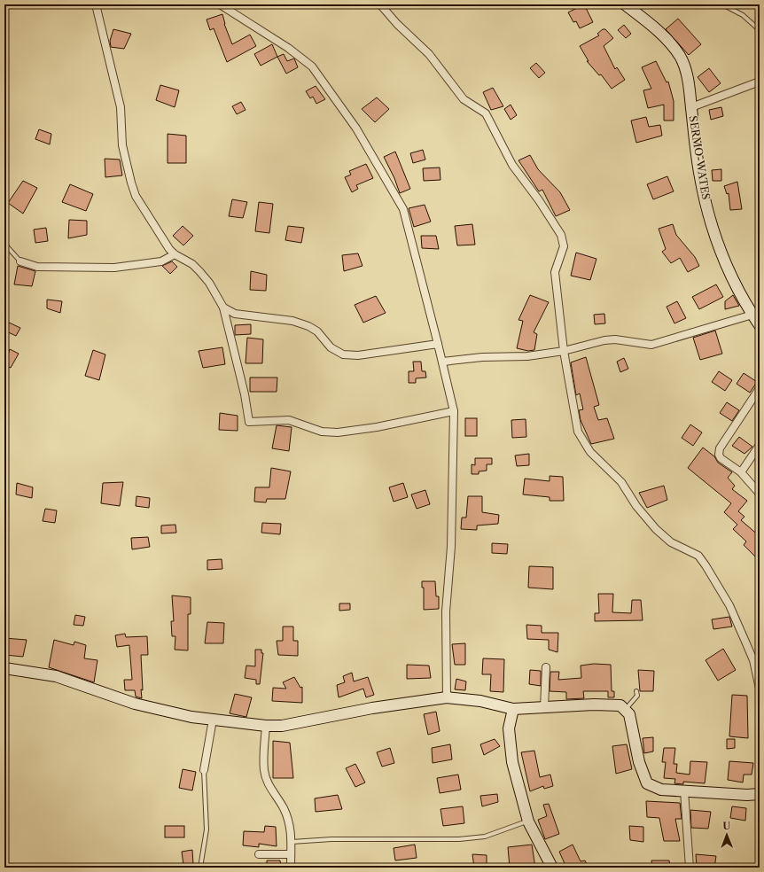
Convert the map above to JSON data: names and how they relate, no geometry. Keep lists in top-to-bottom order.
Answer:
{
  "streets": {
    "street": ["SERMO-WATES"]
  },
  "north": "top"
}
